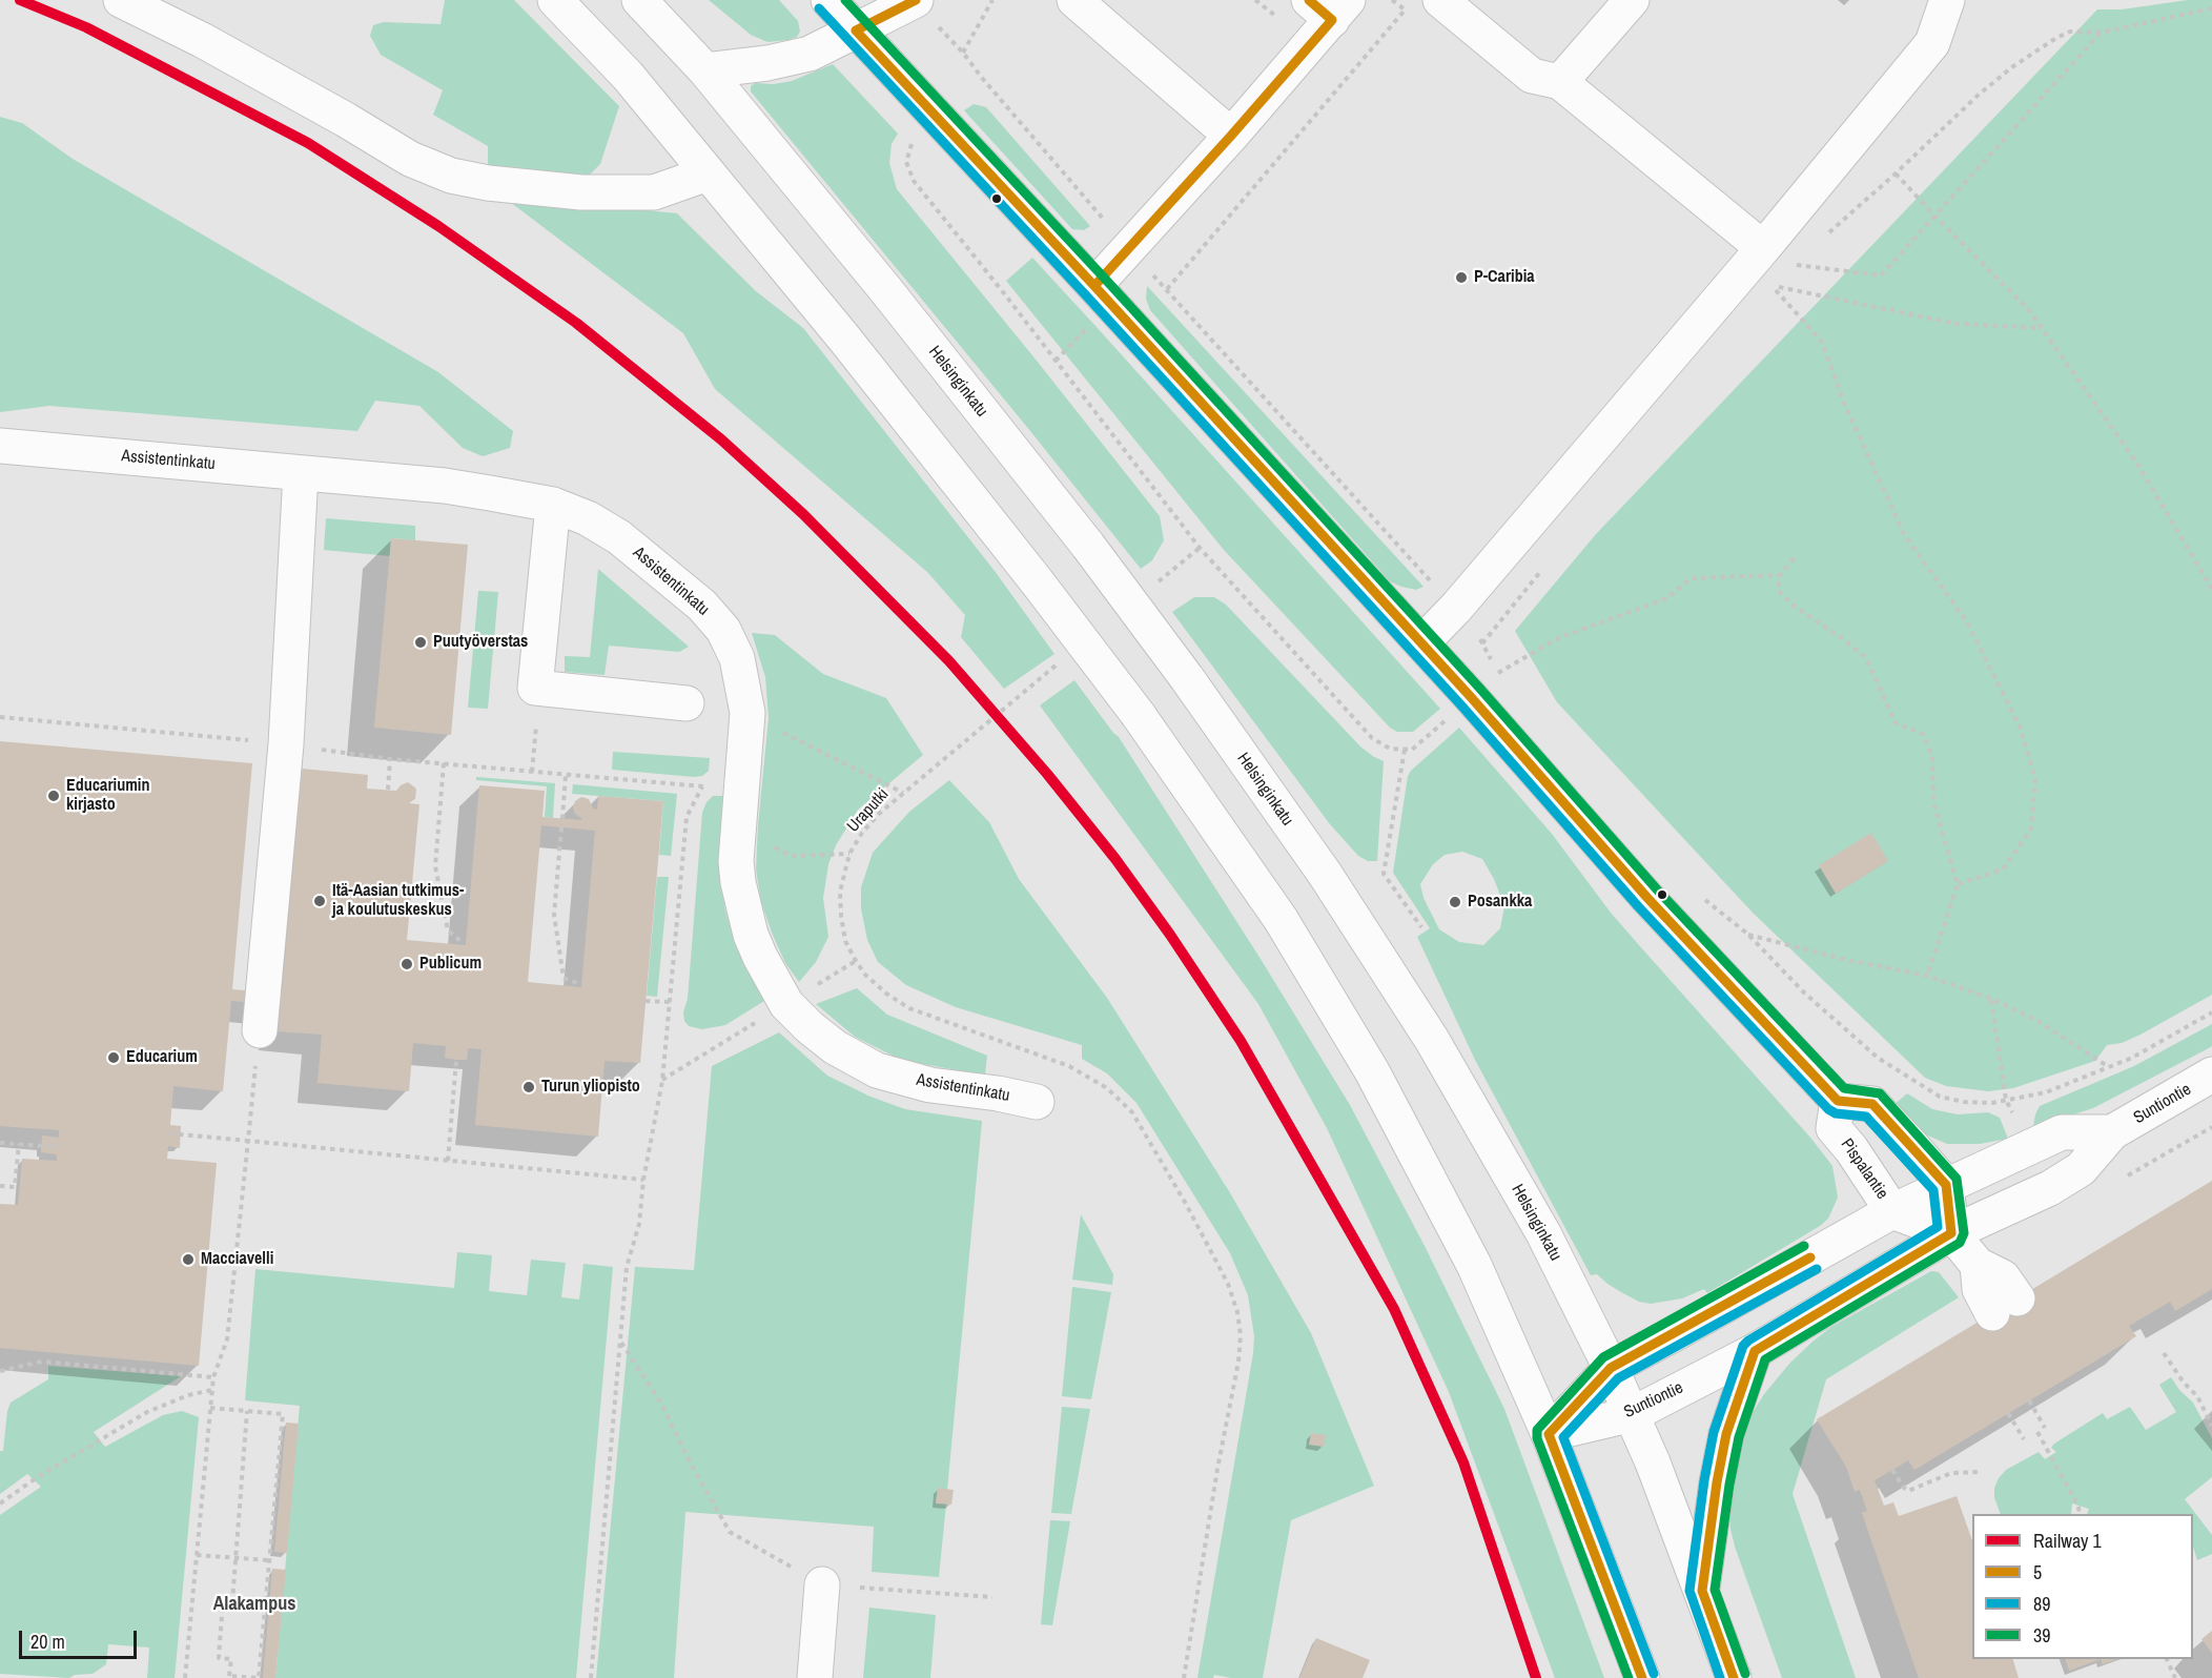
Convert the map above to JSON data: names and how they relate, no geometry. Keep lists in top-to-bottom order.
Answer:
{
  "streets": {
    "main road": [
      "Helsinginkatu",
      "Assistentinkatu",
      "Suntiontie",
      "Pispalantie"
    ],
    "path": ["Uraputki"]
  },
  "crossings": [
    ["Helsinginkatu", "Suntiontie"],
    ["Suntiontie", "Pispalantie"]
  ],
  "districts": ["Alakampus"],
  "places": [
    "P-Caribia",
    "Puutyöverstas",
    "Educariumin kirjasto",
    "Itä-Aasian tutkimus- ja koulutuskeskus",
    "Posankka",
    "Publicum",
    "Educarium",
    "Turun yliopisto",
    "Macciavelli"
  ],
  "lines": [
    "rail line 1",
    "transit line 5",
    "transit line 39",
    "transit line 89"
  ],
  "legend": [
    "Railway 1",
    "5",
    "89",
    "39"
  ],
  "scale_bar": "20 m"
}
